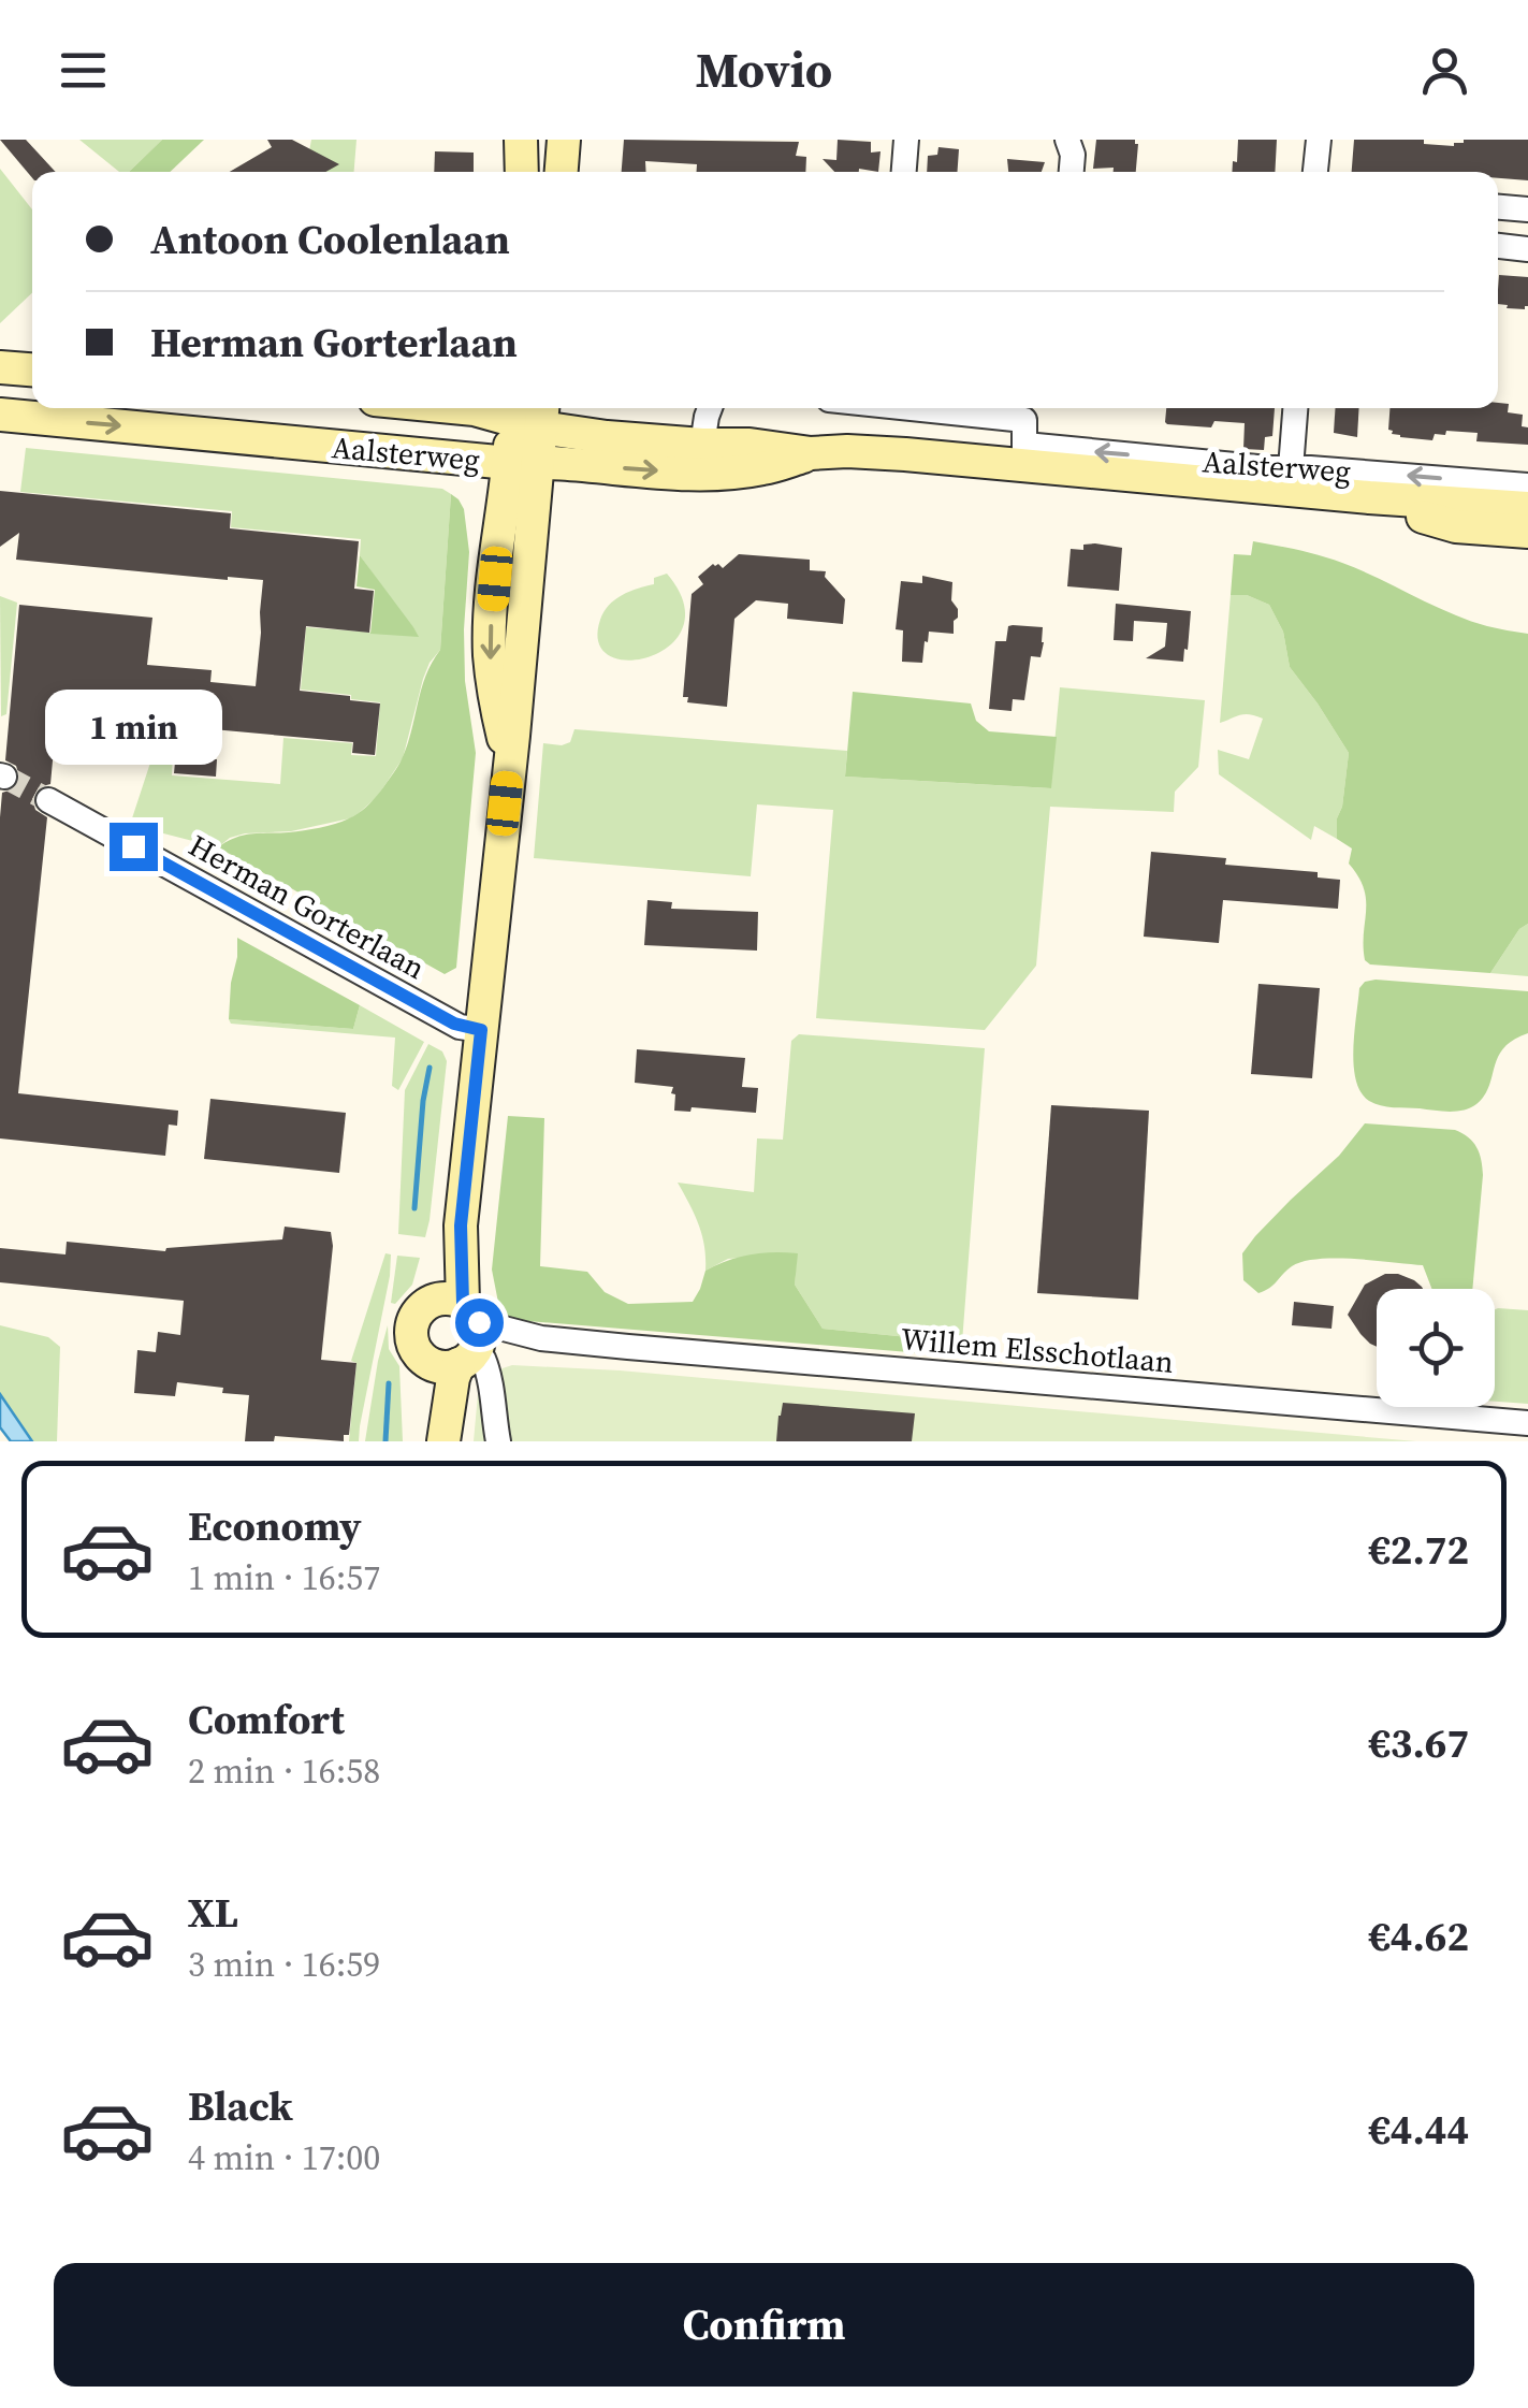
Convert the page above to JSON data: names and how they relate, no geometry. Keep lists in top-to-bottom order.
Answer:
{
  "streets": {
    "main road": ["Aalsterweg"],
    "street": ["Herman Gorterlaan", "Willem Elsschotlaan"]
  },
  "page": {
    "header": "Movio",
    "banner": ["Antoon Coolenlaan", "Herman Gorterlaan"],
    "bubble": "1 min",
    "list": [
      {
        "name": "Economy",
        "note": "1 min · 16:57",
        "value": "€2.72"
      },
      {
        "name": "Comfort",
        "note": "2 min · 16:58",
        "value": "€3.67"
      },
      {
        "name": "XL",
        "note": "3 min · 16:59",
        "value": "€4.62"
      },
      {
        "name": "Black",
        "note": "4 min · 17:00",
        "value": "€4.44"
      }
    ],
    "buttons": "Confirm"
  }
}
